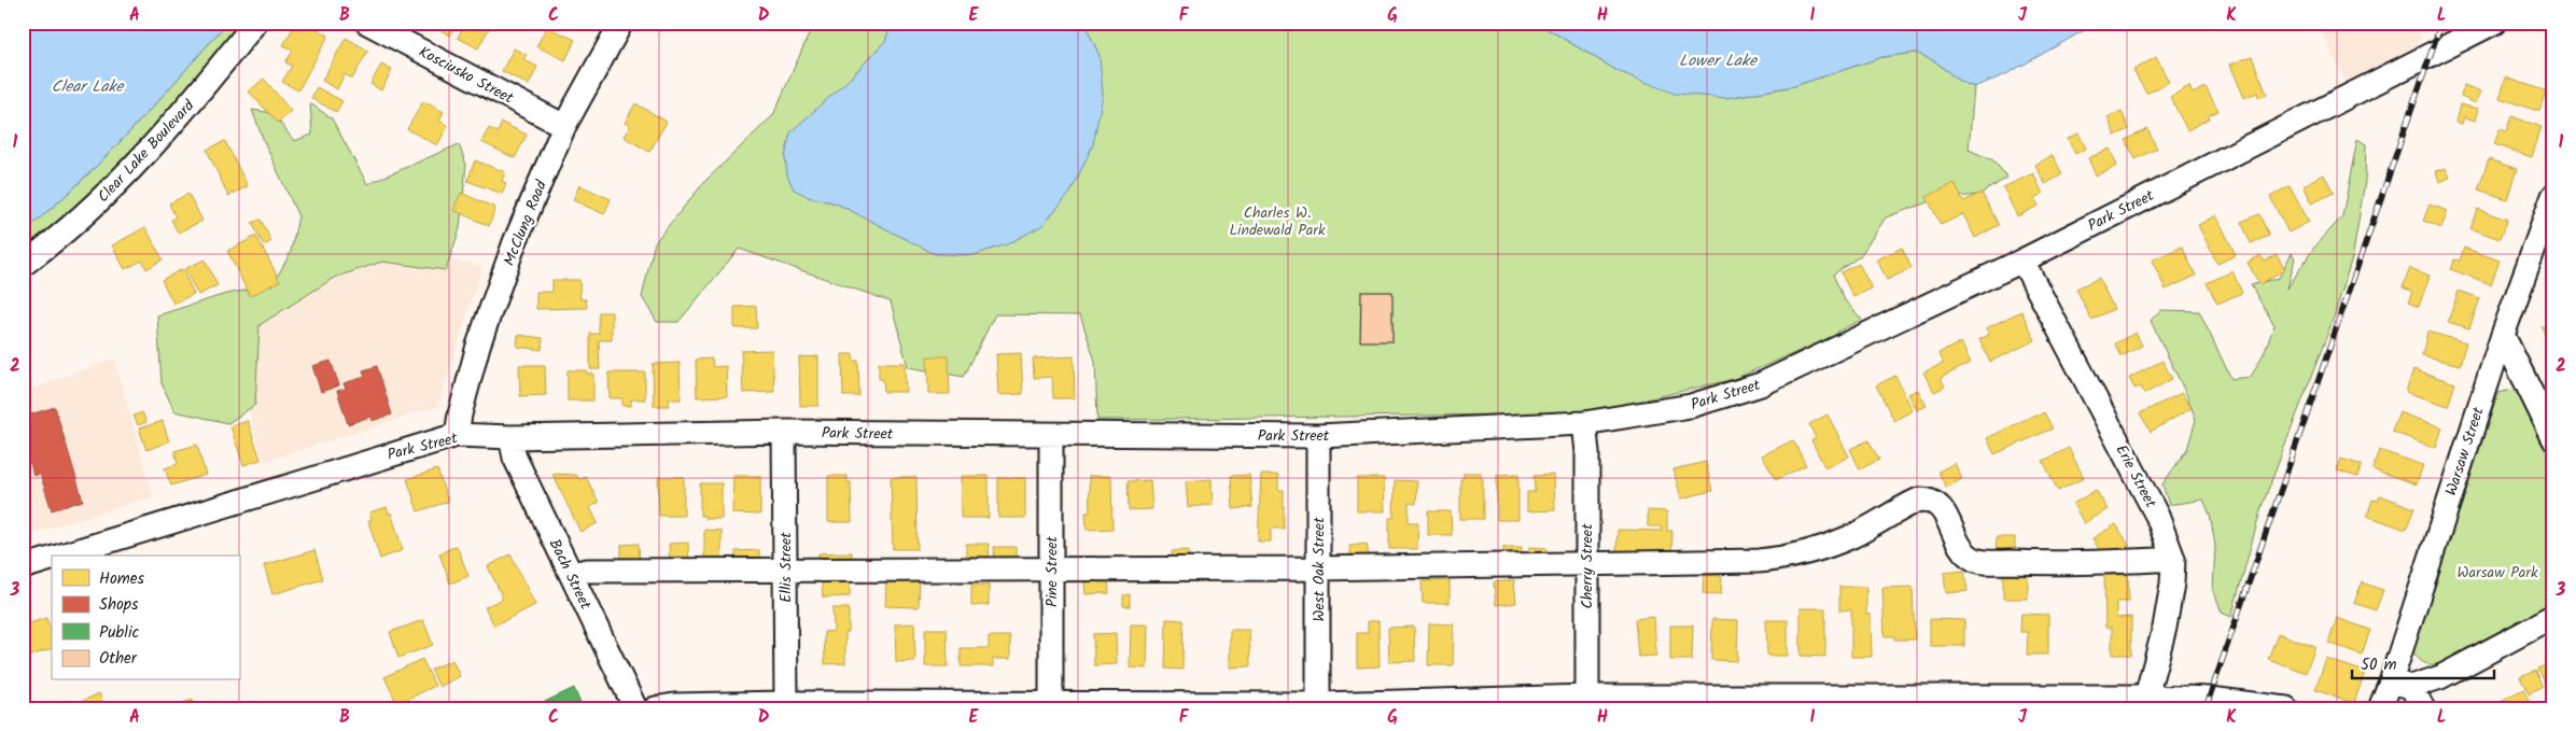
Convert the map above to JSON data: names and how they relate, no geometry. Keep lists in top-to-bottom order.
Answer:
{
  "streets": {
    "street": [
      "Kosciusko Street",
      "Clear Lake Boulevard",
      "Park Street",
      "McClung Road",
      "Warsaw Street",
      "Erie Street",
      "Cherry Street",
      "Ellis Street",
      "West Oak Street",
      "Pine Street",
      "Bach Street"
    ]
  },
  "crossings": [
    ["Kosciusko Street", "McClung Road"],
    ["Park Street", "McClung Road"],
    ["Park Street", "Erie Street"],
    ["Park Street", "Cherry Street"],
    ["Park Street", "Ellis Street"],
    ["Park Street", "West Oak Street"],
    ["Park Street", "Pine Street"],
    ["Park Street", "Bach Street"]
  ],
  "water": ["Lower Lake", "Clear Lake"],
  "parks": ["Charles W. Lindewald Park", "Warsaw Park"],
  "legend": [
    "Homes",
    "Shops",
    "Public",
    "Other"
  ],
  "scale_bar": "50 m",
  "grid": {
    "columns": [
      "A",
      "B",
      "C",
      "D",
      "E",
      "F",
      "G",
      "H",
      "I",
      "J",
      "K",
      "L"
    ],
    "rows": ["1", "2", "3"]
  }
}
